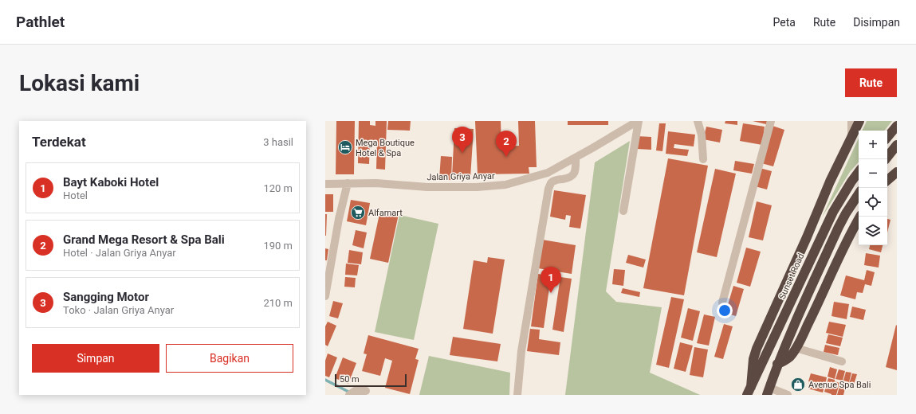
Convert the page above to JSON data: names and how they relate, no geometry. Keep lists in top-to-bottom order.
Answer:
{
  "streets": {
    "highway": ["Sunset Road"],
    "street": ["Jalan Griya Anyar"]
  },
  "places": {
    "hotel": ["Mega Boutique Hotel & Spa"],
    "supermarket": ["Alfamart"],
    "shop": ["Avenue Spa Bali"]
  },
  "scale_bar": "50 m",
  "page": {
    "header": "Pathlet",
    "nav": ["Peta", "Rute", "Disimpan"],
    "buttons": [
      "Rute",
      ["Simpan", "Bagikan"]
    ],
    "title": "Lokasi kami",
    "heading": ["Terdekat", "3 hasil"],
    "pins": ["3", "2", "1"],
    "map_buttons": ["+", "−"],
    "list": [
      {
        "mark": "1",
        "name": "Bayt Kaboki Hotel",
        "note": "Hotel",
        "value": "120 m"
      },
      {
        "mark": "2",
        "name": "Grand Mega Resort & Spa Bali",
        "note": "Hotel · Jalan Griya Anyar",
        "value": "190 m"
      },
      {
        "mark": "3",
        "name": "Sangging Motor",
        "note": "Toko · Jalan Griya Anyar",
        "value": "210 m"
      }
    ],
    "scale": "50 m"
  }
}
